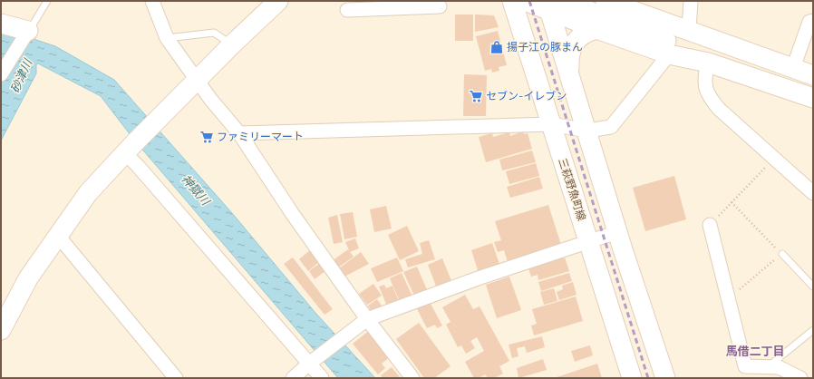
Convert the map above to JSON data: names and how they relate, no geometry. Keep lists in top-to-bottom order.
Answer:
{
  "streets": {
    "street": ["三萩野魚町線"]
  },
  "districts": ["馬借二丁目"],
  "water": ["砂津川", "神獄川"],
  "places": {
    "shop": ["揚子江の豚まん"],
    "supermarket": ["セブン-イレブン", "ファミリーマート"]
  }
}
